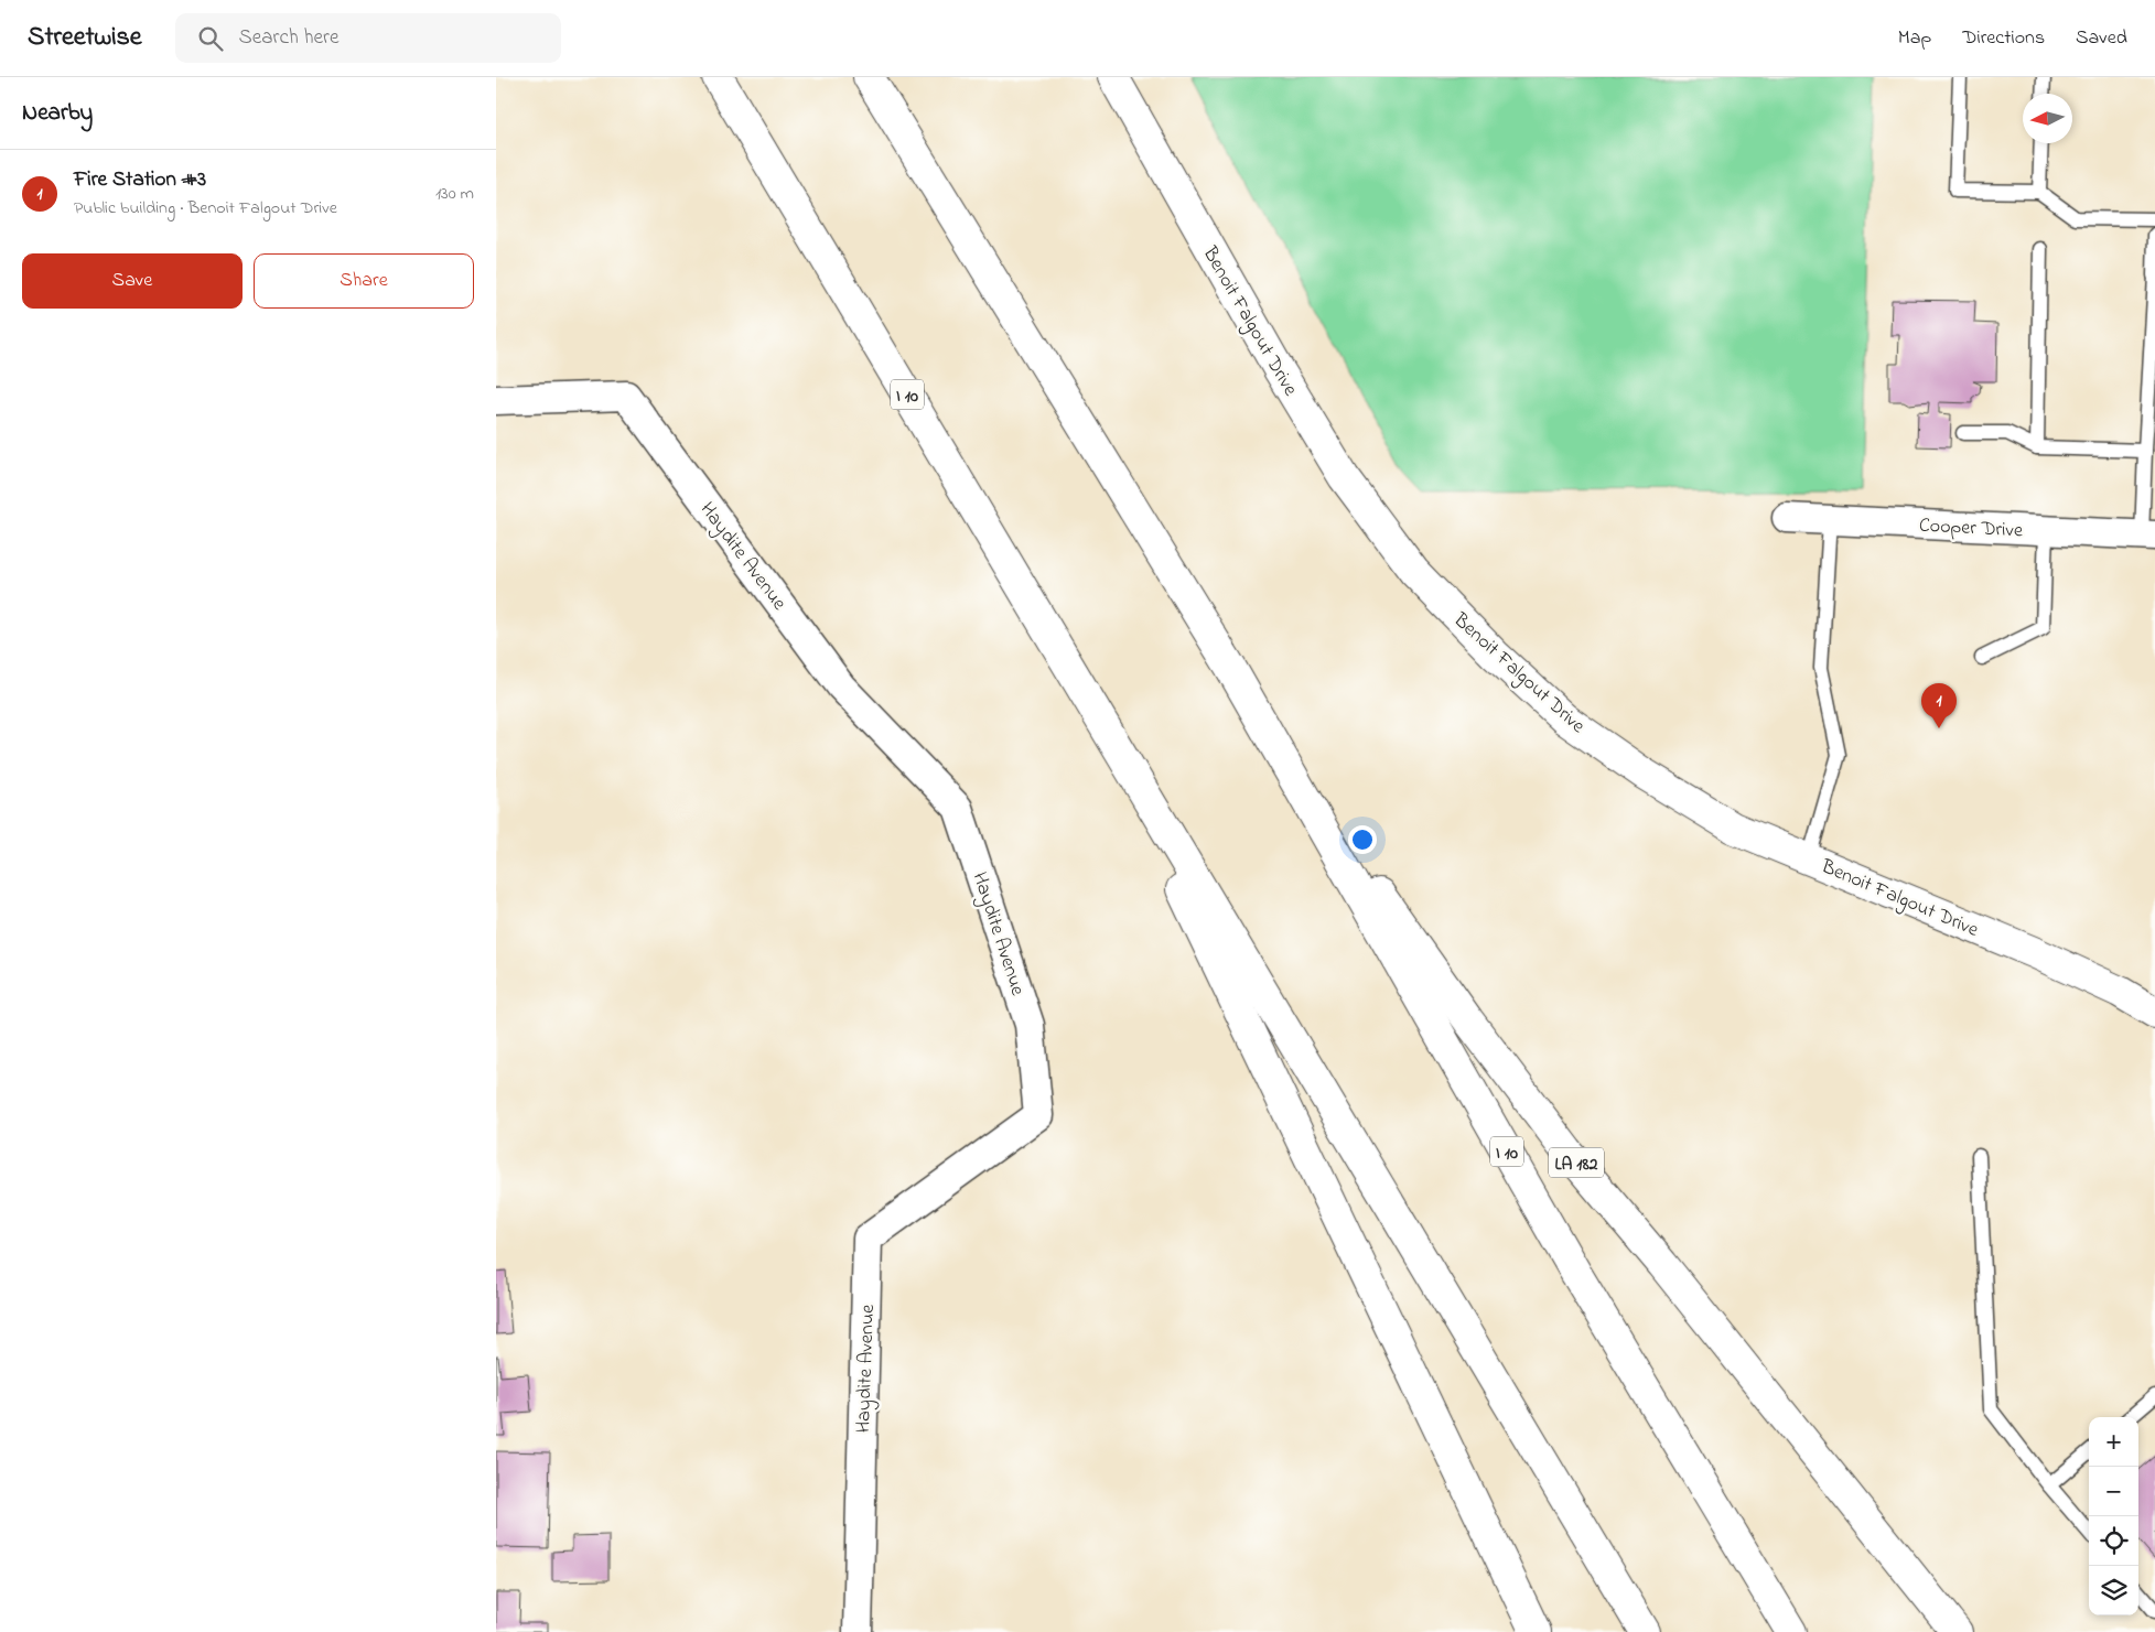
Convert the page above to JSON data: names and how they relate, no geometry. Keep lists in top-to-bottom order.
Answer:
{
  "streets": {
    "main road": ["Benoit Falgout Drive", "I 10", "LA 182"],
    "street": ["Cooper Drive", "Haydite Avenue"]
  },
  "crossings": [
    ["I 10", "LA 182"]
  ],
  "north": "left",
  "page": {
    "header": "Streetwise",
    "search": "Search here",
    "nav": ["Map", "Directions", "Saved"],
    "heading": "Nearby",
    "list": [
      {
        "mark": "1",
        "name": "Fire Station #3",
        "note": "Public building · Benoit Falgout Drive",
        "value": "130 m"
      }
    ],
    "buttons": ["Save", "Share"],
    "pins": "1",
    "map_buttons": ["+", "−"]
  }
}
